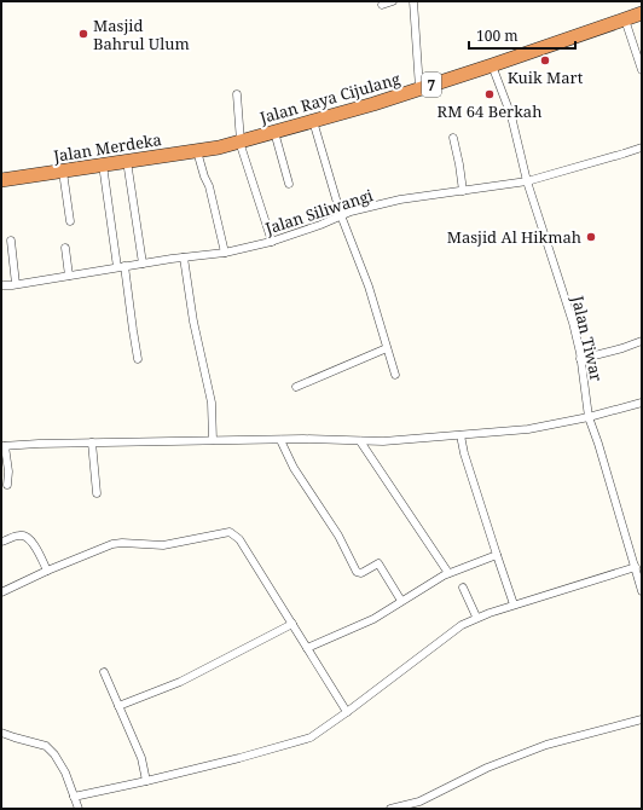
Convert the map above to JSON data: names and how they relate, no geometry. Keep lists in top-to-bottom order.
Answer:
{
  "streets": {
    "highway": ["7", "Jalan Raya Cijulang", "Jalan Merdeka"],
    "street": ["Jalan Siliwangi", "Jalan Tiwar"]
  },
  "crossings": [
    ["Jalan Raya Cijulang", "Jalan Merdeka"],
    ["Jalan Raya Cijulang", "Jalan Tiwar"],
    ["Jalan Siliwangi", "Jalan Tiwar"]
  ],
  "places": [
    "Masjid Bahrul Ulum",
    "Kuik Mart",
    "RM 64 Berkah",
    "Masjid Al Hikmah"
  ],
  "scale_bar": "100 m"
}
